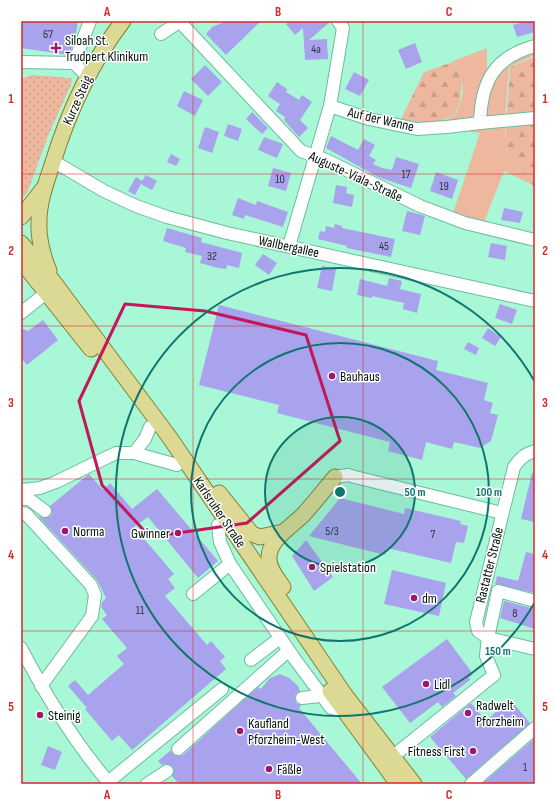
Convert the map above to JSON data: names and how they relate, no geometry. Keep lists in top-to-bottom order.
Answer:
{
  "streets": {
    "main road": ["Kurze Steig", "Karlsruher Straße"],
    "street": [
      "Auf der Wanne",
      "Auguste-Viala-Straße",
      "Wallbergallee",
      "Rastatter Straße"
    ]
  },
  "crossings": [
    ["Kurze Steig", "Wallbergallee"],
    ["Kurze Steig", "Karlsruher Straße"]
  ],
  "places": {
    "health": ["Siloah St. Trudpert Klinikum"],
    "other": [
      "Bauhaus",
      "Norma",
      "Gwinner",
      "Spielstation",
      "dm",
      "Lidl",
      "Radwelt Pforzheim",
      "Steinig",
      "Kaufland Pforzheim-West",
      "Fitness First",
      "Fäßle"
    ]
  },
  "house_numbers": [
    "67",
    "4a",
    "17",
    "10",
    "19",
    "45",
    "32",
    "5/3",
    "7",
    "11",
    "8",
    "1"
  ],
  "grid": {
    "columns": ["A", "B", "C"],
    "rows": [
      "1",
      "2",
      "3",
      "4",
      "5"
    ]
  },
  "rings": ["50 m", "100 m", "150 m"]
}
